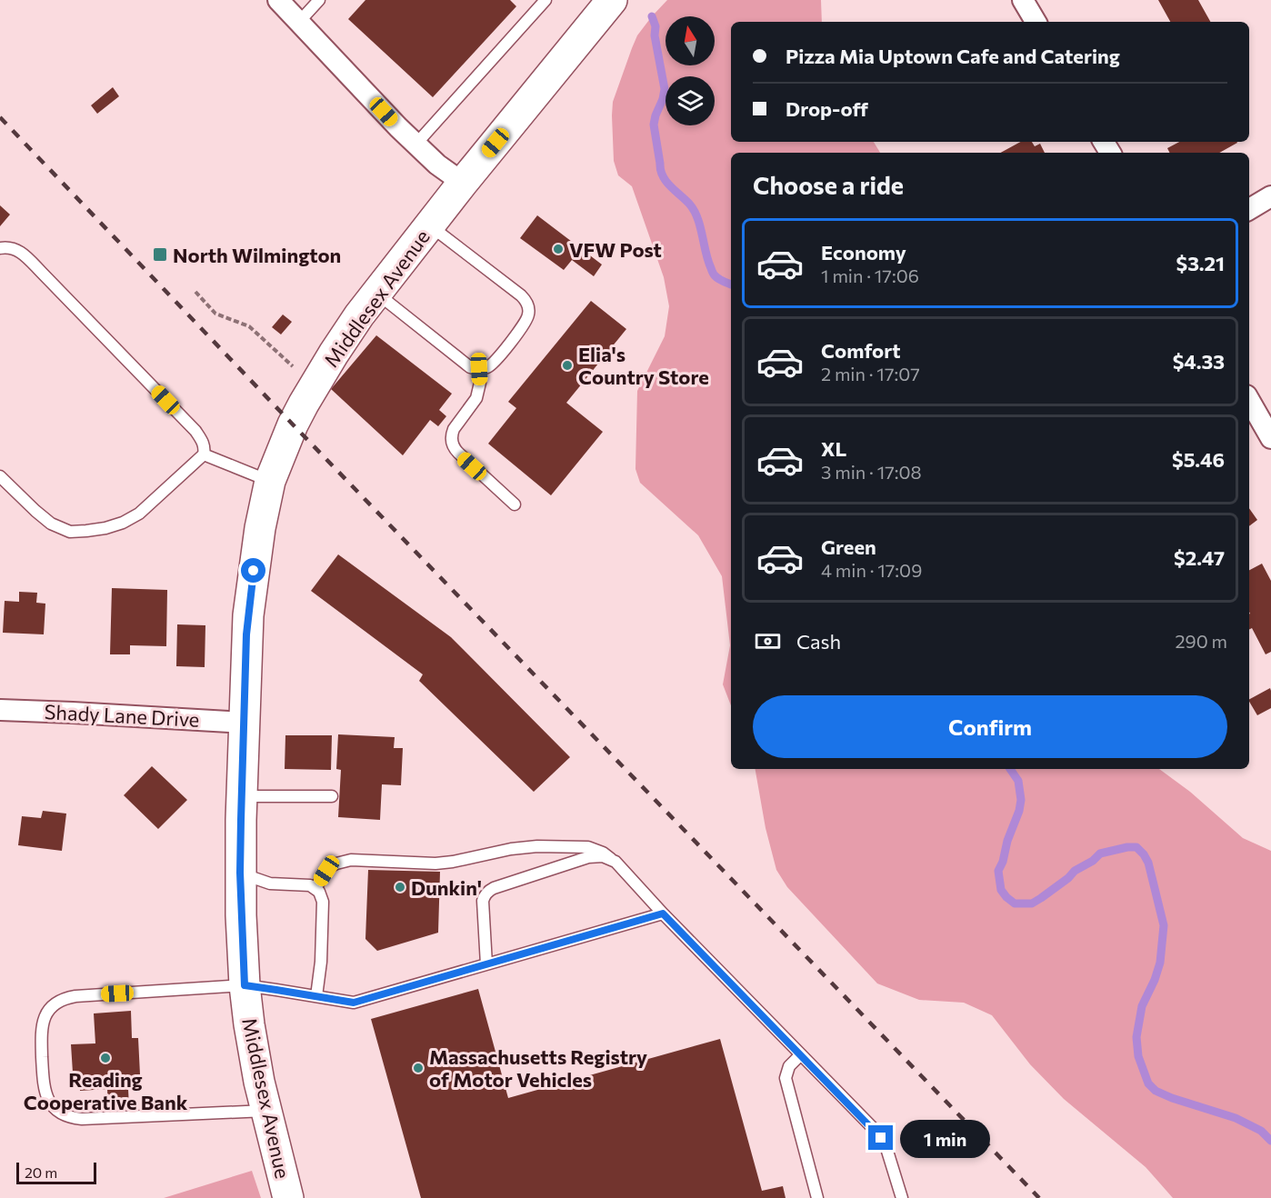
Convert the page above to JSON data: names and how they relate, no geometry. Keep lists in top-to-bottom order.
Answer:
{
  "streets": {
    "main road": ["Middlesex Avenue"],
    "street": ["Shady Lane Drive"]
  },
  "crossings": [
    ["Middlesex Avenue", "Shady Lane Drive"]
  ],
  "places": {
    "other": [
      "VFW Post",
      "Elia's Country Store",
      "Dunkin'",
      "Reading Cooperative Bank",
      "Massachusetts Registry of Motor Vehicles"
    ],
    "transit": ["North Wilmington"]
  },
  "scale_bar": "20 m",
  "north": "top",
  "page": {
    "banner": ["Pizza Mia Uptown Cafe and Catering", "Drop-off"],
    "heading": "Choose a ride",
    "list": [
      {
        "name": "Economy",
        "note": "1 min · 17:06",
        "value": "$3.21"
      },
      {
        "name": "Comfort",
        "note": "2 min · 17:07",
        "value": "$4.33"
      },
      {
        "name": "XL",
        "note": "3 min · 17:08",
        "value": "$5.46"
      },
      {
        "name": "Green",
        "note": "4 min · 17:09",
        "value": "$2.47"
      }
    ],
    "pay": ["Cash", "290 m"],
    "buttons": "Confirm",
    "bubble": "1 min",
    "scale": "20 m"
  }
}
